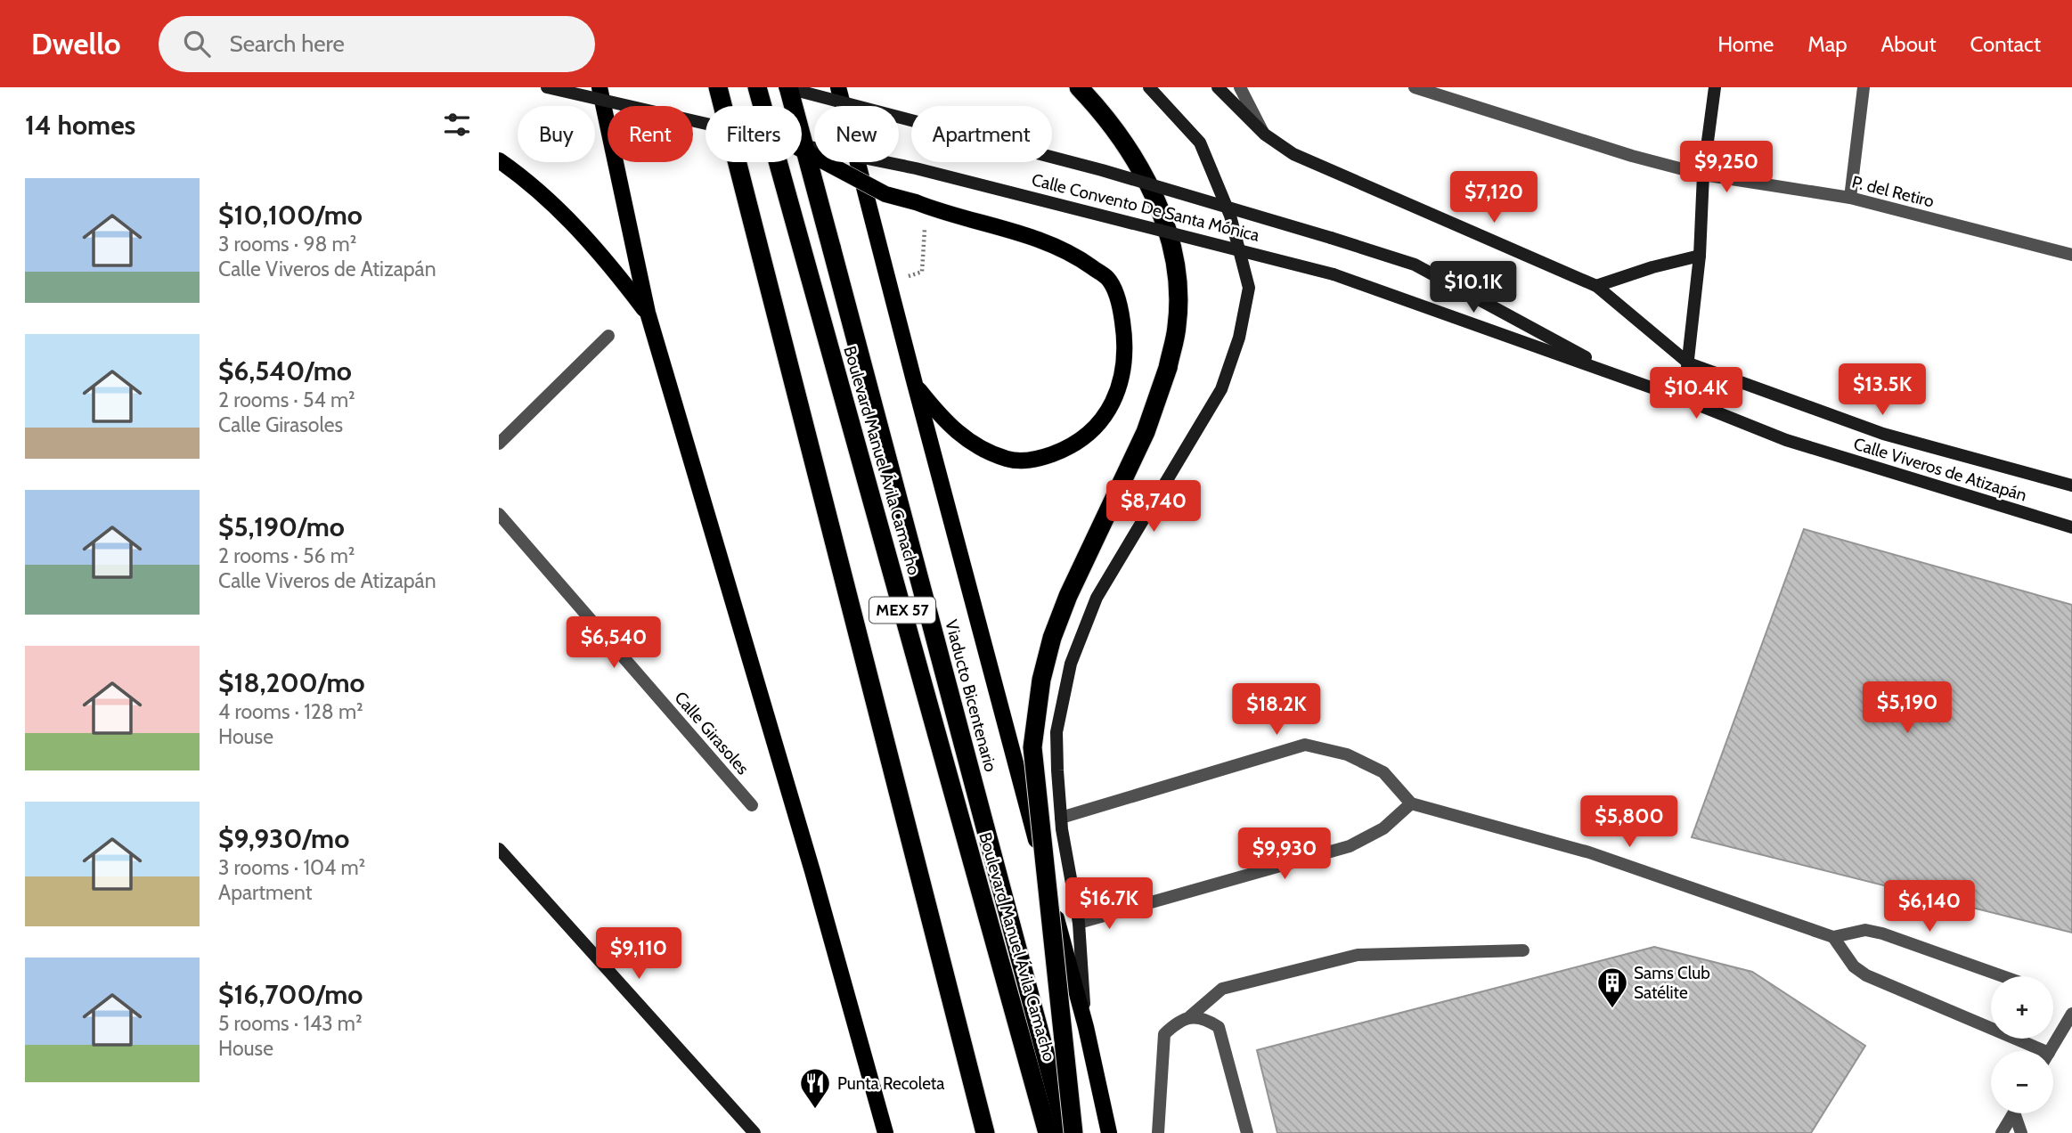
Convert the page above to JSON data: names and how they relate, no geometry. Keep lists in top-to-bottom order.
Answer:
{
  "streets": {
    "highway": ["Boulevard Manuel Ávila Camacho", "MEX 57", "Viaducto Bicentenario"],
    "main road": ["Calle Convento De Santa Mónica", "Calle Viveros de Atizapán"],
    "street": ["P. del Retiro", "Calle Girasoles"]
  },
  "crossings": [
    ["Calle Convento De Santa Mónica", "Calle Viveros de Atizapán"],
    ["Calle Convento De Santa Mónica", "Viaducto Bicentenario"]
  ],
  "places": {
    "building": ["Sams Club Satélite"],
    "restaurant": ["Punta Recoleta"]
  },
  "page": {
    "header": "Dwello",
    "search": "Search here",
    "nav": [
      "Home",
      "Map",
      "About",
      "Contact"
    ],
    "heading": "14 homes",
    "chip": [
      "Buy",
      "Rent",
      "Filters",
      "New",
      "Apartment"
    ],
    "price": [
      "$9,250",
      "$7,120",
      "$10.1K",
      "$13.5K",
      "$10.4K",
      "$8,740",
      "$6,540",
      "$5,190",
      "$18.2K",
      "$5,800",
      "$9,930",
      "$16.7K",
      "$6,140",
      "$9,110"
    ],
    "list": [
      {
        "name": "$10,100/mo",
        "note": "3 rooms · 98 m² · Calle Viveros de Atizapán"
      },
      {
        "name": "$6,540/mo",
        "note": "2 rooms · 54 m² · Calle Girasoles"
      },
      {
        "name": "$5,190/mo",
        "note": "2 rooms · 56 m² · Calle Viveros de Atizapán"
      },
      {
        "name": "$18,200/mo",
        "note": "4 rooms · 128 m² · House"
      },
      {
        "name": "$9,930/mo",
        "note": "3 rooms · 104 m² · Apartment"
      },
      {
        "name": "$16,700/mo",
        "note": "5 rooms · 143 m² · House"
      }
    ],
    "map_buttons": ["+", "−"]
  }
}
